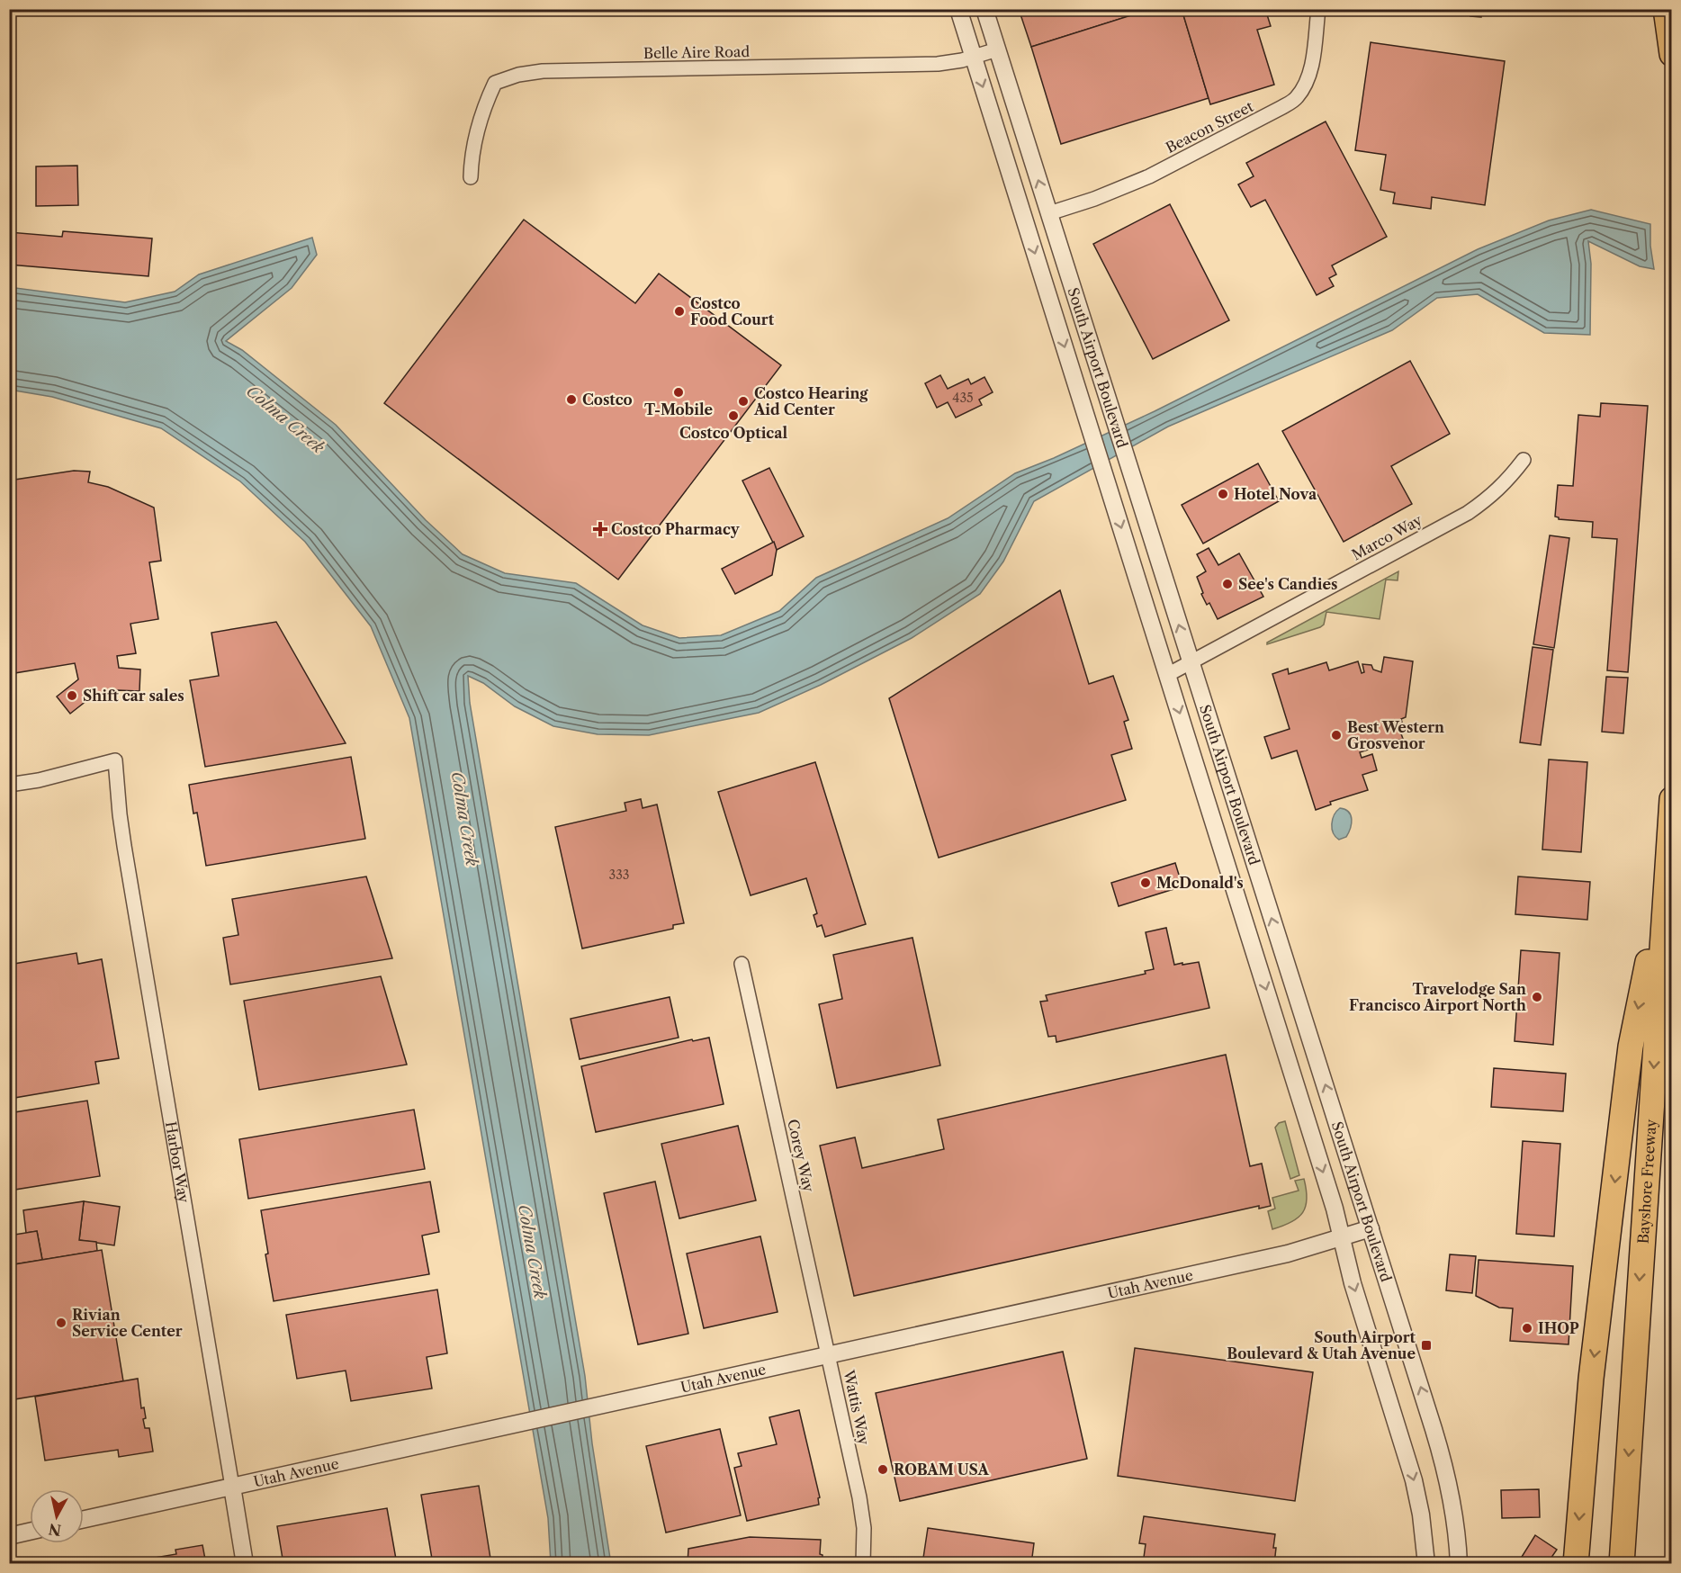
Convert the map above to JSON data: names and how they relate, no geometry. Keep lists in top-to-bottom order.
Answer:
{
  "streets": {
    "highway": ["Bayshore Freeway"],
    "street": [
      "Belle Aire Road",
      "Beacon Street",
      "South Airport Boulevard",
      "Marco Way",
      "Corey Way",
      "Harbor Way",
      "Utah Avenue",
      "Wattis Way"
    ]
  },
  "crossings": [
    ["Belle Aire Road", "South Airport Boulevard"],
    ["Beacon Street", "South Airport Boulevard"],
    ["South Airport Boulevard", "Marco Way"],
    ["South Airport Boulevard", "Utah Avenue"],
    ["Corey Way", "Utah Avenue"],
    ["Corey Way", "Wattis Way"],
    ["Harbor Way", "Utah Avenue"],
    ["Utah Avenue", "Wattis Way"]
  ],
  "water": ["Colma Creek"],
  "places": {
    "other": [
      "Costco Food Court",
      "T-Mobile",
      "Costco",
      "Costco Hearing Aid Center",
      "Costco Optical",
      "Hotel Nova",
      "See's Candies",
      "Shift car sales",
      "Best Western Grosvenor",
      "McDonald's",
      "Travelodge San Francisco Airport North",
      "Rivian Service Center",
      "IHOP",
      "ROBAM USA"
    ],
    "health": ["Costco Pharmacy"],
    "transit": ["South Airport Boulevard & Utah Avenue"]
  },
  "house_numbers": ["435", "333"],
  "north": "bottom"
}
